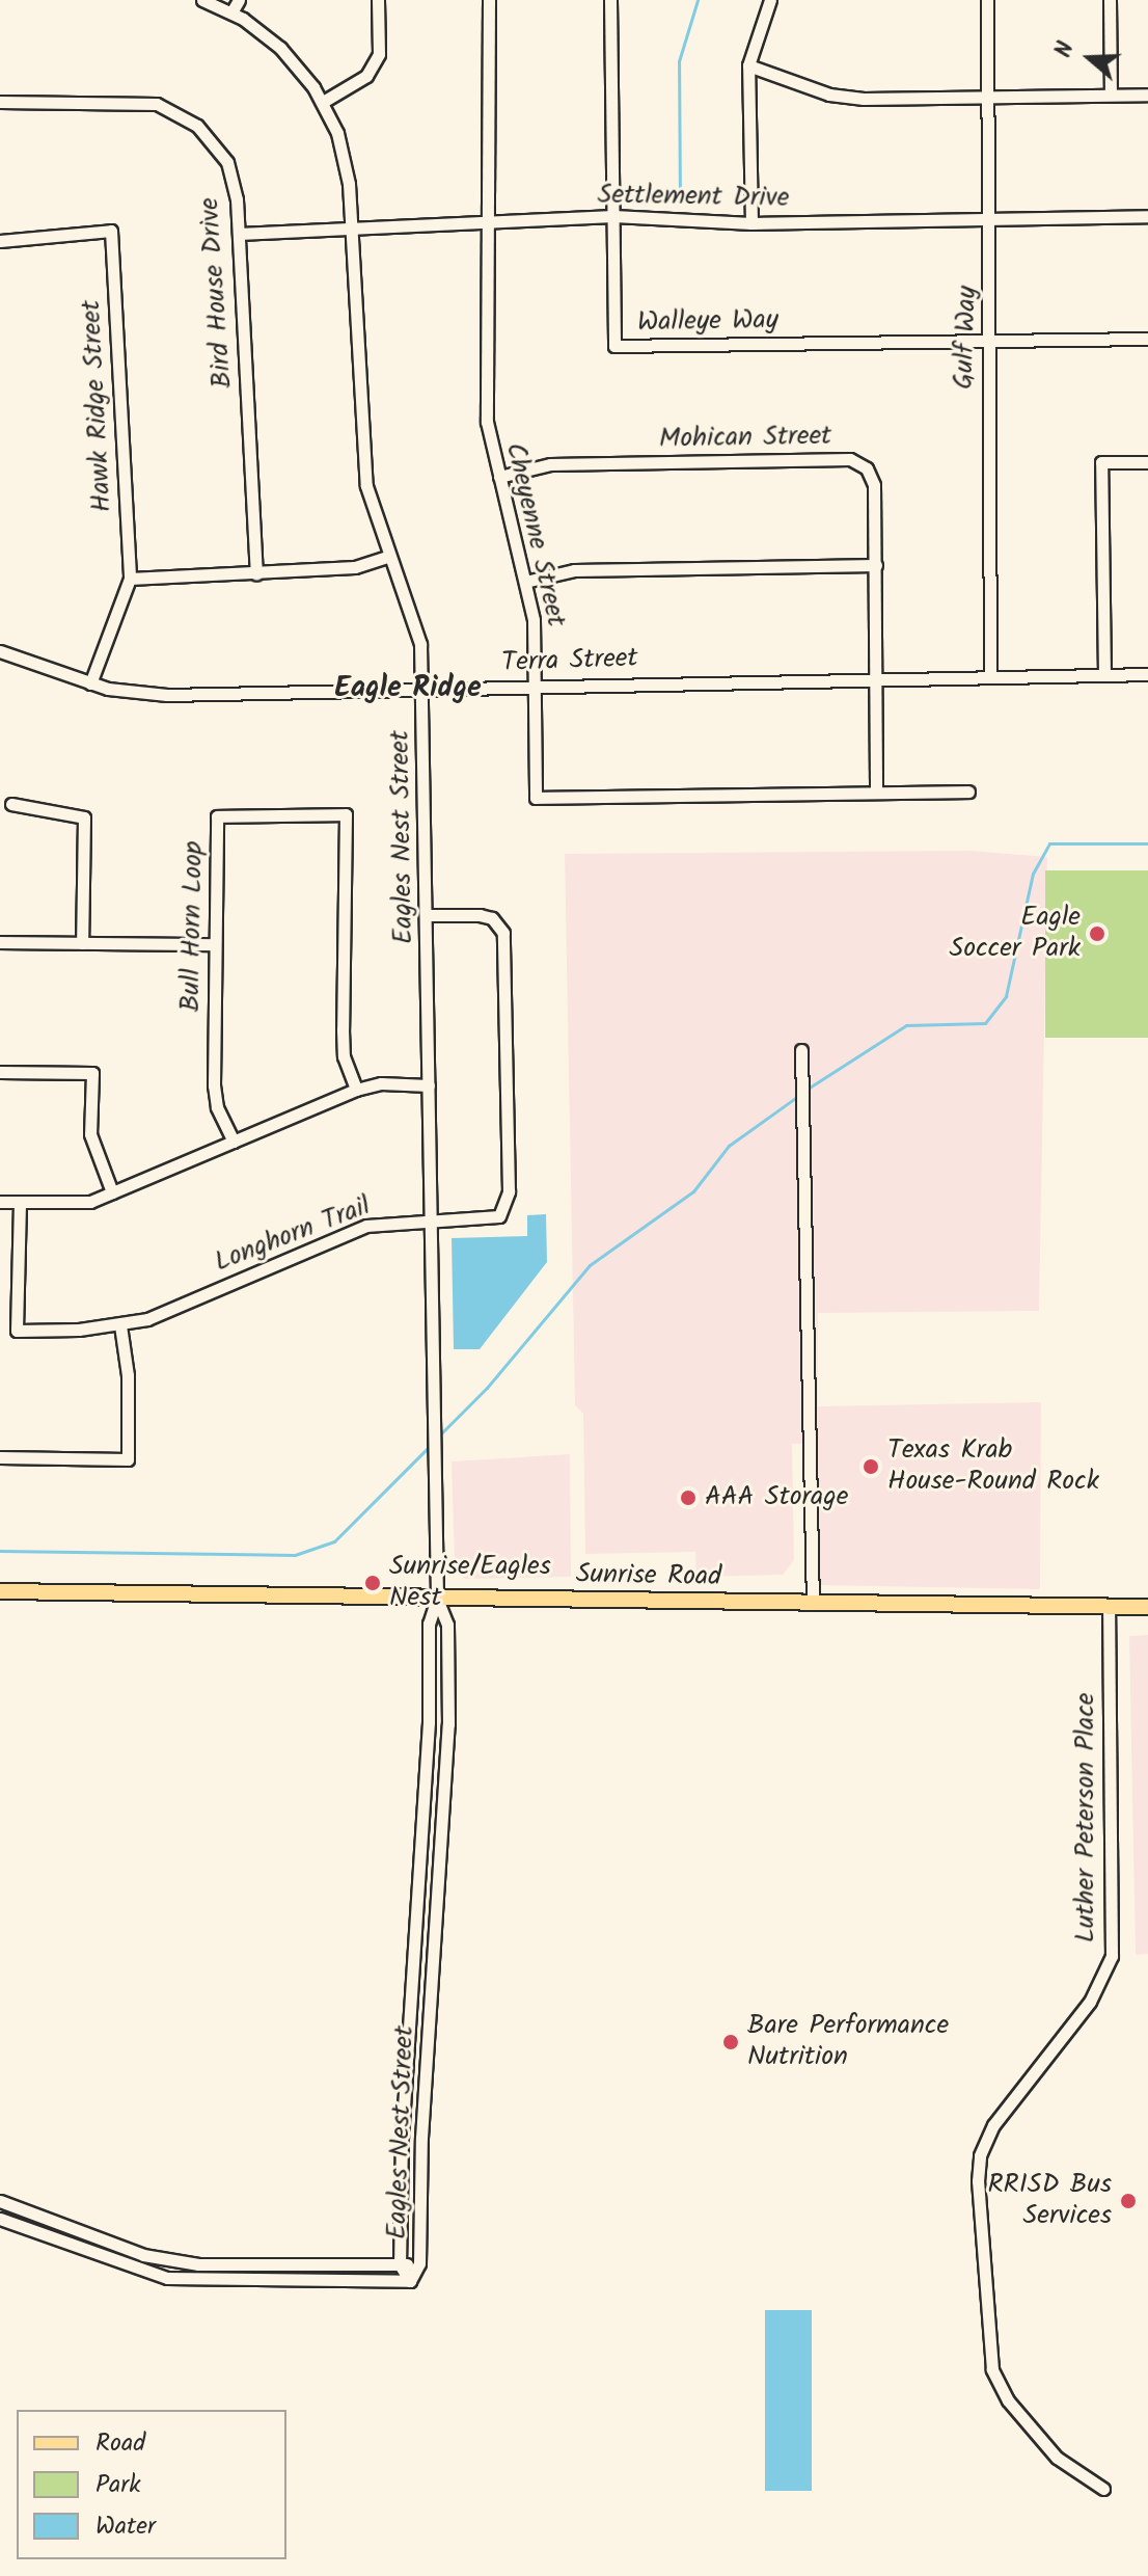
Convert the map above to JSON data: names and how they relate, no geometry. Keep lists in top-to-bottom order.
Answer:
{
  "streets": {
    "main road": ["Sunrise Road"],
    "street": [
      "Settlement Drive",
      "Bird House Drive",
      "Walleye Way",
      "Gulf Way",
      "Hawk Ridge Street",
      "Mohican Street",
      "Cheyenne Street",
      "Terra Street",
      "Eagles Nest Street",
      "Bull Horn Loop",
      "Longhorn Trail",
      "Luther Peterson Place"
    ]
  },
  "crossings": [
    ["Settlement Drive", "Bird House Drive"],
    ["Settlement Drive", "Walleye Way"],
    ["Settlement Drive", "Gulf Way"],
    ["Settlement Drive", "Cheyenne Street"],
    ["Settlement Drive", "Eagles Nest Street"],
    ["Walleye Way", "Gulf Way"],
    ["Gulf Way", "Terra Street"],
    ["Hawk Ridge Street", "Terra Street"],
    ["Mohican Street", "Cheyenne Street"],
    ["Mohican Street", "Terra Street"],
    ["Cheyenne Street", "Terra Street"],
    ["Terra Street", "Eagles Nest Street"],
    ["Eagles Nest Street", "Longhorn Trail"],
    ["Eagles Nest Street", "Sunrise Road"],
    ["Sunrise Road", "Luther Peterson Place"]
  ],
  "districts": ["Eagle Ridge"],
  "places": [
    "Eagle Soccer Park",
    "Texas Krab House-Round Rock",
    "AAA Storage",
    "Sunrise/Eagles Nest",
    "Bare Performance Nutrition",
    "RRISD Bus Services"
  ],
  "legend": ["Road", "Park", "Water"],
  "north": "left"
}
